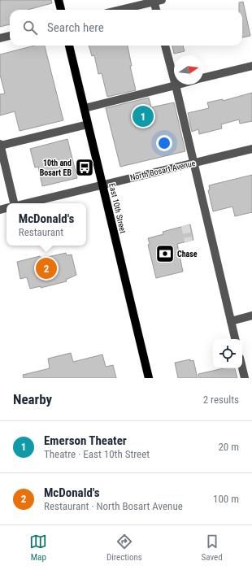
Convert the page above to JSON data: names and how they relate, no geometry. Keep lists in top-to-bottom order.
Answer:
{
  "streets": {
    "main road": ["East 10th Street"],
    "street": ["North Bosart Avenue"]
  },
  "crossings": [
    ["North Bosart Avenue", "East 10th Street"]
  ],
  "places": {
    "bus stop": ["10th and Bosart EB"],
    "bank": ["Chase"]
  },
  "north": "right",
  "page": {
    "search": "Search here",
    "pins": ["1", "2"],
    "popup": ["McDonald's", "Restaurant"],
    "heading": ["Nearby", "2 results"],
    "list": [
      {
        "mark": "1",
        "name": "Emerson Theater",
        "note": "Theatre · East 10th Street",
        "value": "20 m"
      },
      {
        "mark": "2",
        "name": "McDonald's",
        "note": "Restaurant · North Bosart Avenue",
        "value": "100 m"
      }
    ],
    "nav": ["Map", "Directions", "Saved"]
  }
}
